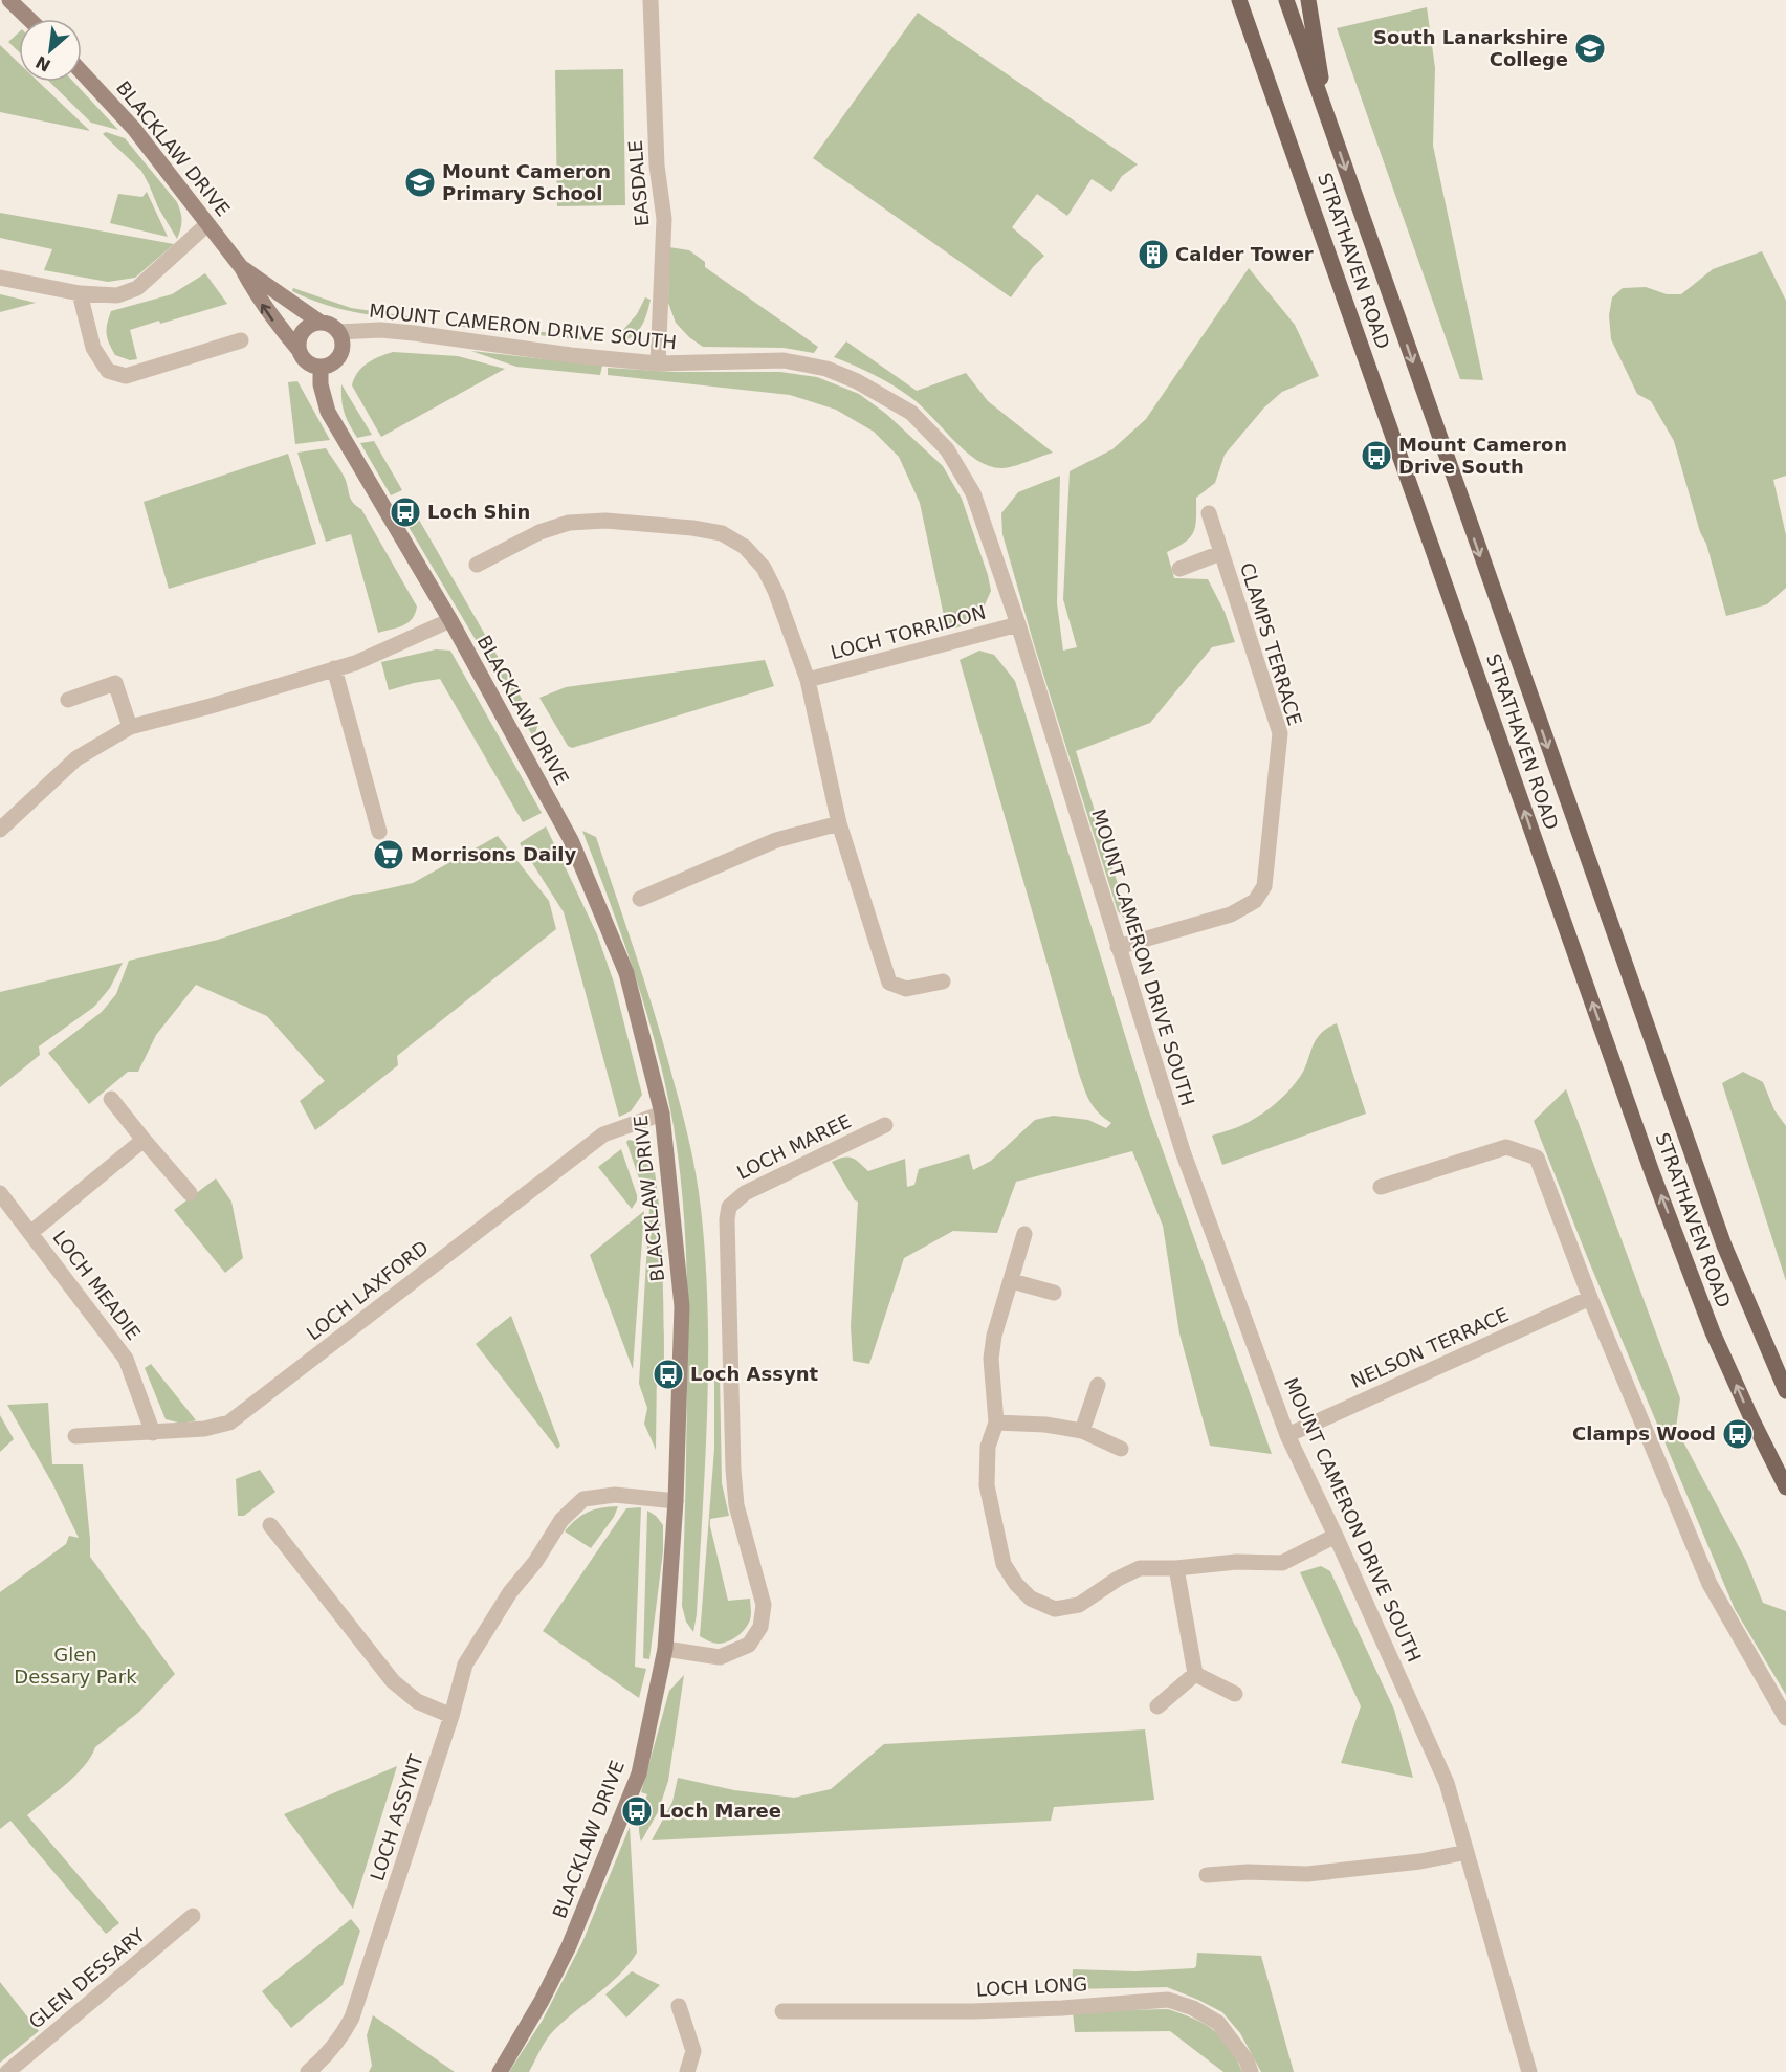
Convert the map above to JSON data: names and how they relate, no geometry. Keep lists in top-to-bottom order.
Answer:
{
  "streets": {
    "main road": ["STRATHAVEN ROAD"],
    "street": [
      "BLACKLAW DRIVE",
      "EASDALE",
      "MOUNT CAMERON DRIVE SOUTH",
      "LOCH TORRIDON",
      "CLAMPS TERRACE",
      "LOCH MAREE",
      "LOCH MEADIE",
      "LOCH LAXFORD",
      "NELSON TERRACE",
      "LOCH ASSYNT",
      "GLEN DESSARY",
      "LOCH LONG"
    ]
  },
  "crossings": [
    ["BLACKLAW DRIVE", "MOUNT CAMERON DRIVE SOUTH"],
    ["BLACKLAW DRIVE", "LOCH MAREE"],
    ["BLACKLAW DRIVE", "LOCH LAXFORD"],
    ["BLACKLAW DRIVE", "LOCH ASSYNT"],
    ["EASDALE", "MOUNT CAMERON DRIVE SOUTH"],
    ["MOUNT CAMERON DRIVE SOUTH", "LOCH TORRIDON"],
    ["MOUNT CAMERON DRIVE SOUTH", "CLAMPS TERRACE"],
    ["MOUNT CAMERON DRIVE SOUTH", "NELSON TERRACE"],
    ["LOCH MEADIE", "LOCH LAXFORD"]
  ],
  "parks": ["Glen Dessary Park"],
  "places": {
    "school or university": ["South Lanarkshire College", "Mount Cameron Primary School"],
    "building": ["Calder Tower"],
    "bus stop": [
      "Mount Cameron Drive South",
      "Loch Shin",
      "Loch Assynt",
      "Clamps Wood",
      "Loch Maree"
    ],
    "supermarket": ["Morrisons Daily"]
  },
  "north": "bottom left"
}
